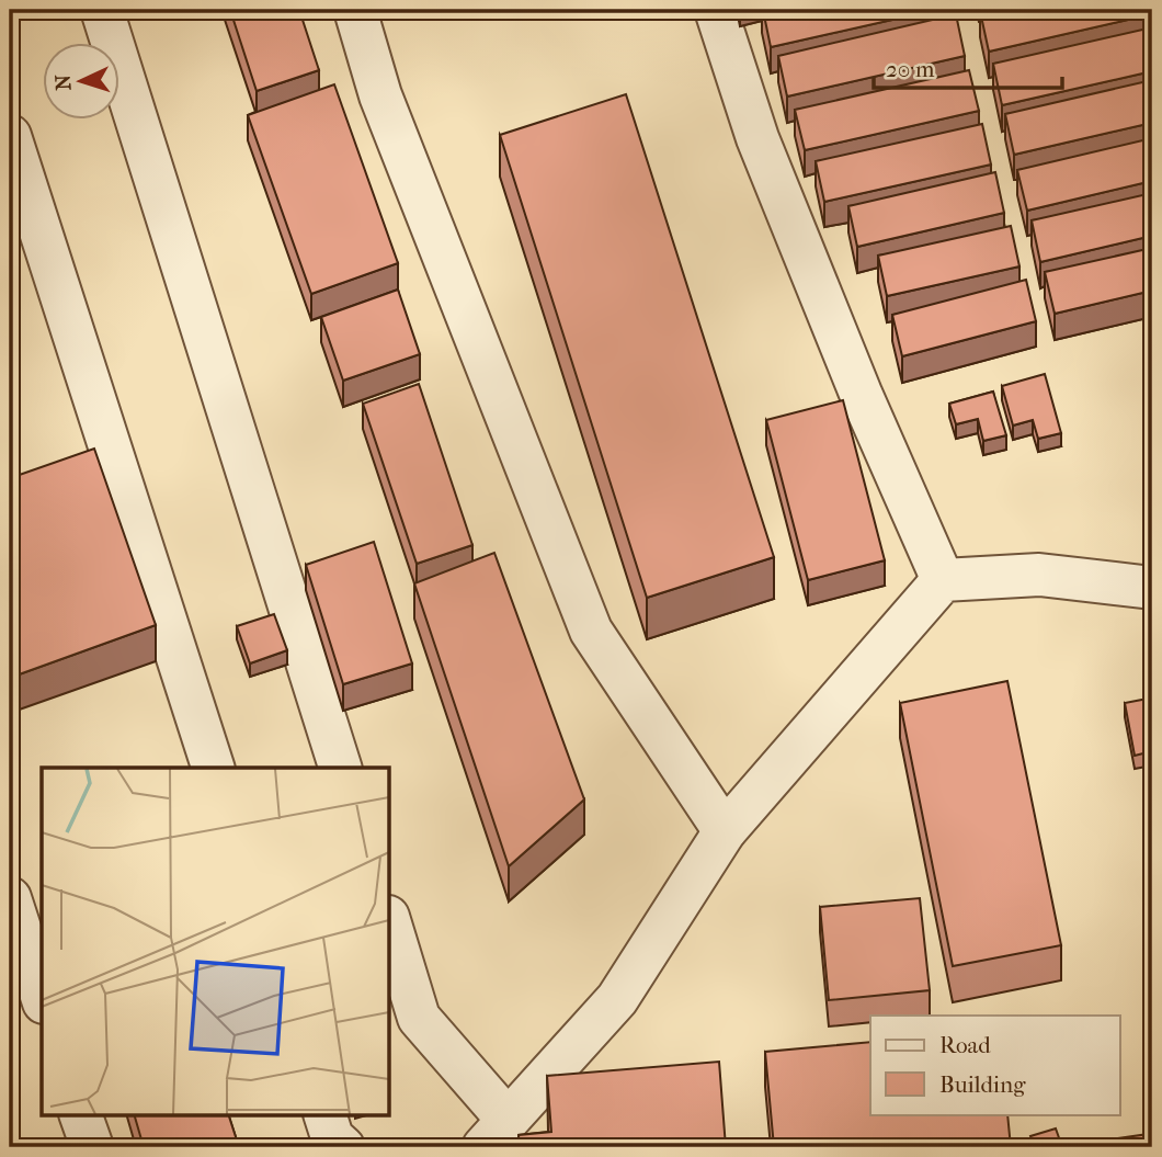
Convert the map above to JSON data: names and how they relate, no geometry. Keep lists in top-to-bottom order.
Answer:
{
  "legend": ["Road", "Building"],
  "scale_bar": "20 m",
  "north": "left"
}
